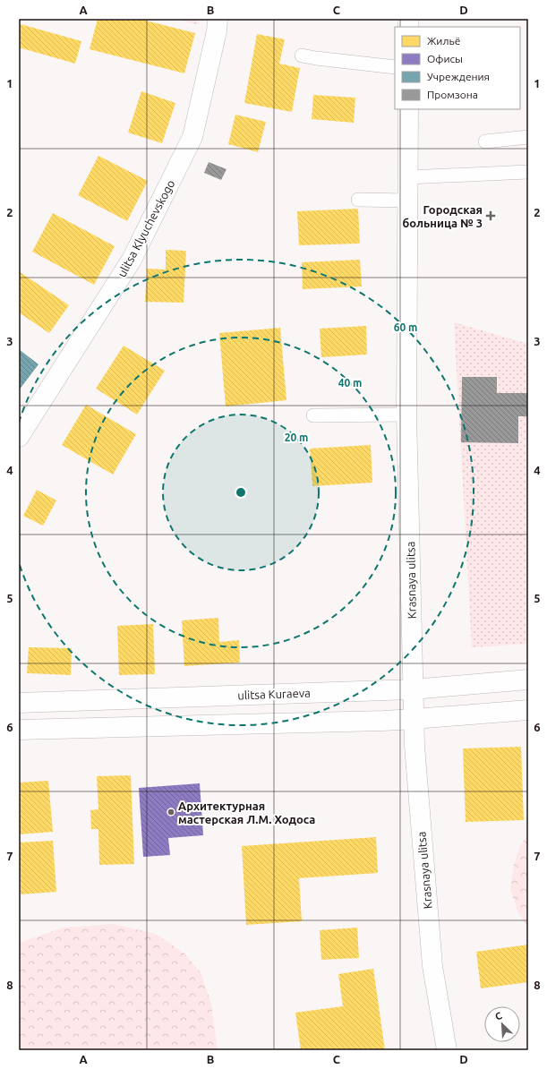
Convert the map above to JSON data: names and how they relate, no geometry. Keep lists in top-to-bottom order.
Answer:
{
  "streets": {
    "street": ["ulitsa Klyuchevskogo", "Krasnaya ulitsa", "ulitsa Kuraeva"]
  },
  "crossings": [
    ["Krasnaya ulitsa", "ulitsa Kuraeva"]
  ],
  "places": {
    "health": ["Городская больница № 3"],
    "other": ["Архитектурная мастерская Л.М. Ходоса"]
  },
  "legend": [
    "Жильё",
    "Офисы",
    "Учреждения",
    "Промзона"
  ],
  "north": "top left",
  "grid": {
    "columns": [
      "A",
      "B",
      "C",
      "D"
    ],
    "rows": [
      "1",
      "2",
      "3",
      "4",
      "5",
      "6",
      "7",
      "8"
    ]
  },
  "rings": ["60 m", "40 m", "20 m"]
}
